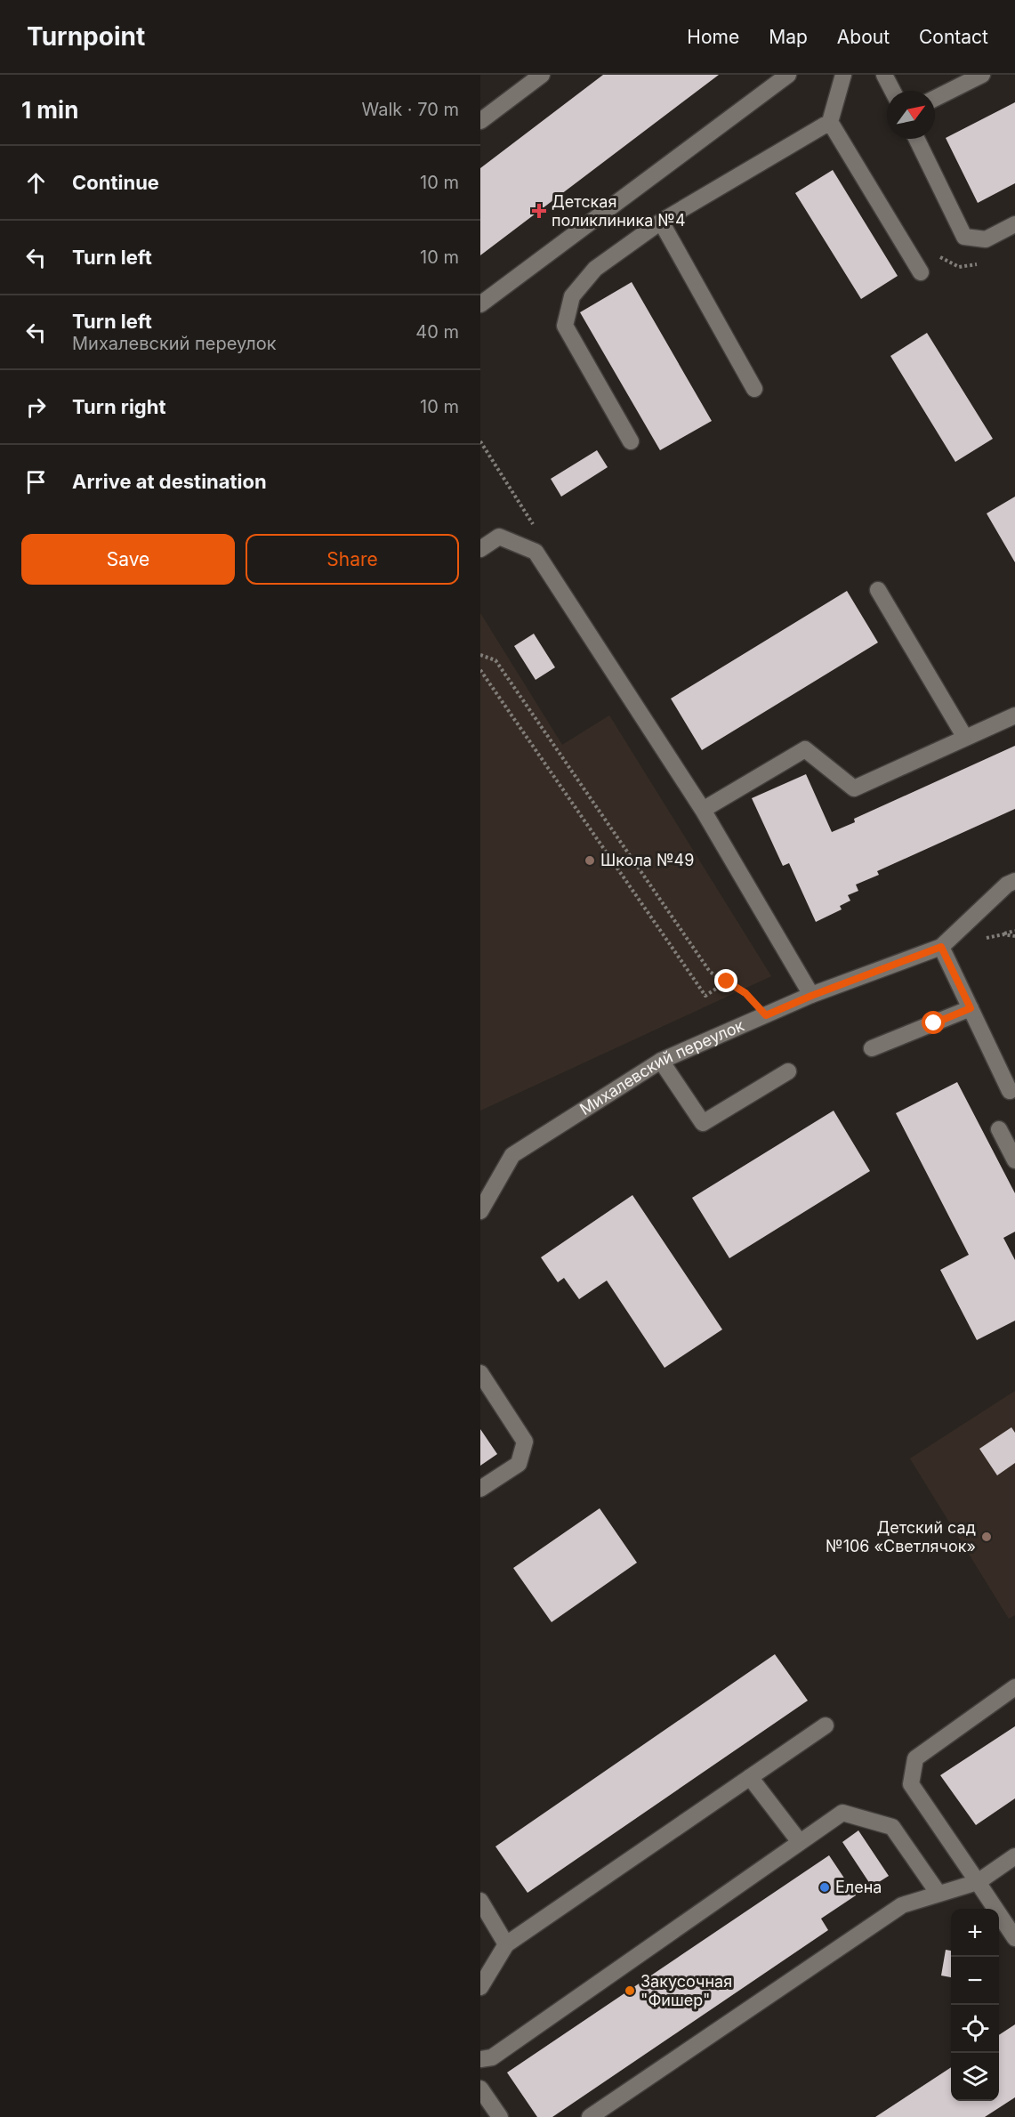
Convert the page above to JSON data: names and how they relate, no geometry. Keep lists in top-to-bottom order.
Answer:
{
  "streets": {
    "street": ["Михалевский переулок"]
  },
  "places": {
    "health": ["Детская поликлиника №4"],
    "other": [
      "Школа №49",
      "Детский сад №106 «Светлячок»",
      "Елена",
      "Закусочная \"Фишер\""
    ]
  },
  "north": "top right",
  "page": {
    "header": "Turnpoint",
    "nav": [
      "Home",
      "Map",
      "About",
      "Contact"
    ],
    "heading": ["1 min", "Walk · 70 m"],
    "list": [
      ["Continue", "10 m"],
      ["Turn left", "10 m"],
      ["Turn left", "Михалевский переулок", "40 m"],
      ["Turn right", "10 m"],
      "Arrive at destination"
    ],
    "buttons": ["Save", "Share"],
    "map_buttons": ["+", "−"]
  }
}
